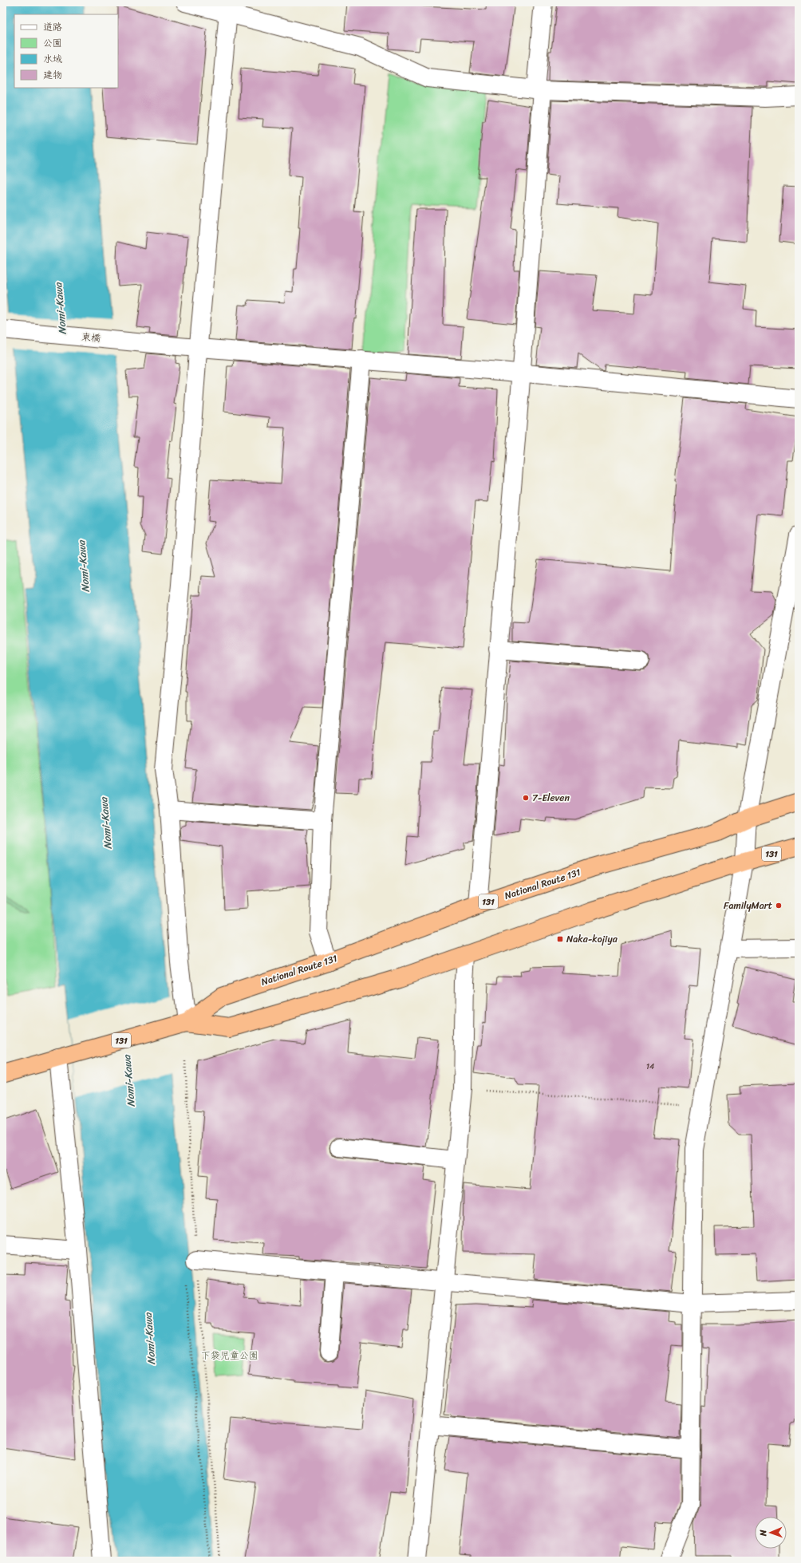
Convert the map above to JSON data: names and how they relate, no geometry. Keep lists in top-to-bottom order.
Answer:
{
  "streets": {
    "highway": ["131", "National Route 131"],
    "street": ["東橋"]
  },
  "crossings": [
    ["131", "National Route 131"]
  ],
  "water": ["Nomi-Kawa"],
  "parks": ["下袋児童公園"],
  "places": {
    "other": ["7-Eleven", "FamilyMart"],
    "transit": ["Naka-kojiya"]
  },
  "house_numbers": ["14"],
  "legend": [
    "道路",
    "公園",
    "水域",
    "建物"
  ],
  "north": "left"
}
